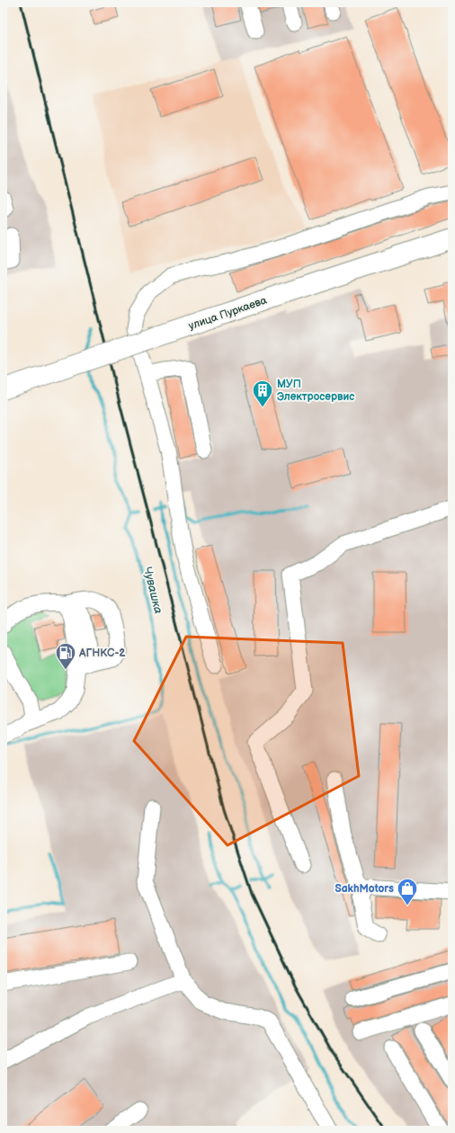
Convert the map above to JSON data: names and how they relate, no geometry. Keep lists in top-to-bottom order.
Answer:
{
  "streets": {
    "main road": ["улица Пуркаева"]
  },
  "water": ["Чувашка"],
  "places": {
    "building": ["МУП Электросервис"],
    "fuel station": ["АГНКС-2"],
    "shop": ["SakhMotors"]
  }
}
